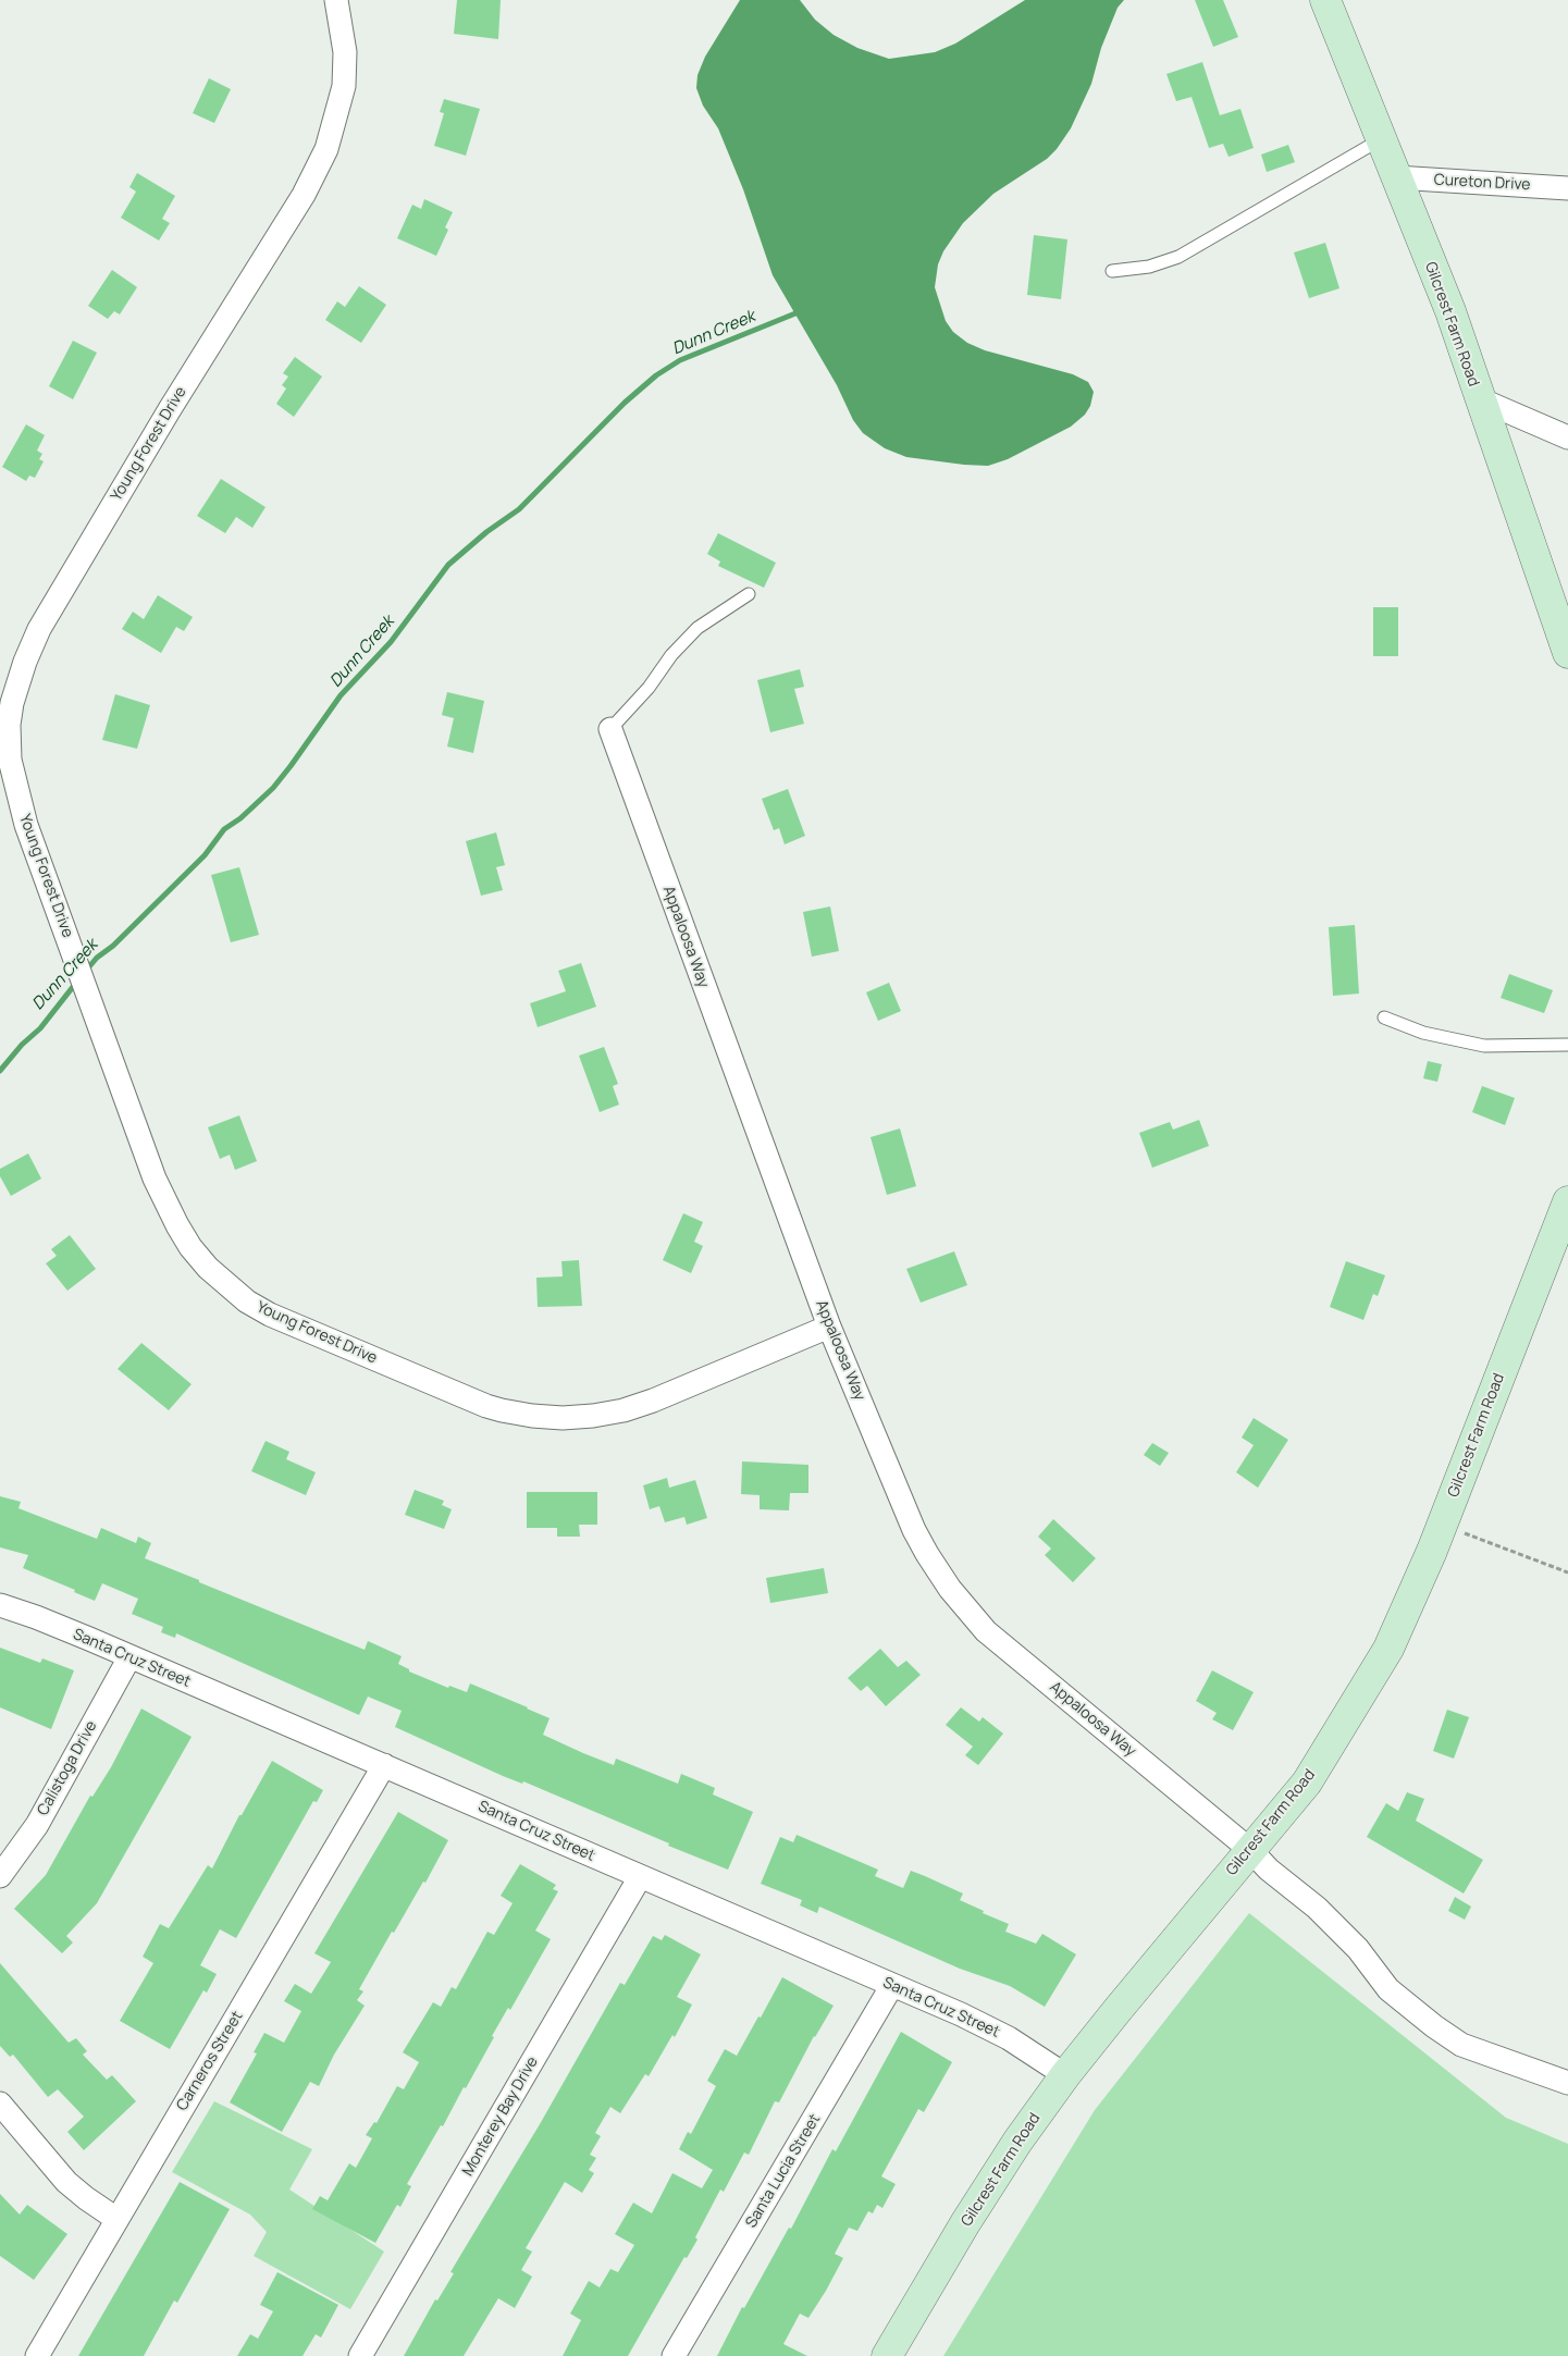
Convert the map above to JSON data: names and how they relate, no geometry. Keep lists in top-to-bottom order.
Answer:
{
  "streets": {
    "main road": ["Gilcrest Farm Road"],
    "street": [
      "Cureton Drive",
      "Young Forest Drive",
      "Appaloosa Way",
      "Santa Cruz Street",
      "Calistoga Drive",
      "Carneros Street",
      "Monterey Bay Drive",
      "Santa Lucia Street"
    ]
  },
  "crossings": [
    ["Cureton Drive", "Gilcrest Farm Road"],
    ["Gilcrest Farm Road", "Appaloosa Way"],
    ["Gilcrest Farm Road", "Santa Cruz Street"],
    ["Young Forest Drive", "Appaloosa Way"],
    ["Santa Cruz Street", "Calistoga Drive"],
    ["Santa Cruz Street", "Carneros Street"],
    ["Santa Cruz Street", "Monterey Bay Drive"],
    ["Santa Cruz Street", "Santa Lucia Street"]
  ],
  "water": ["Dunn Creek"]
}
